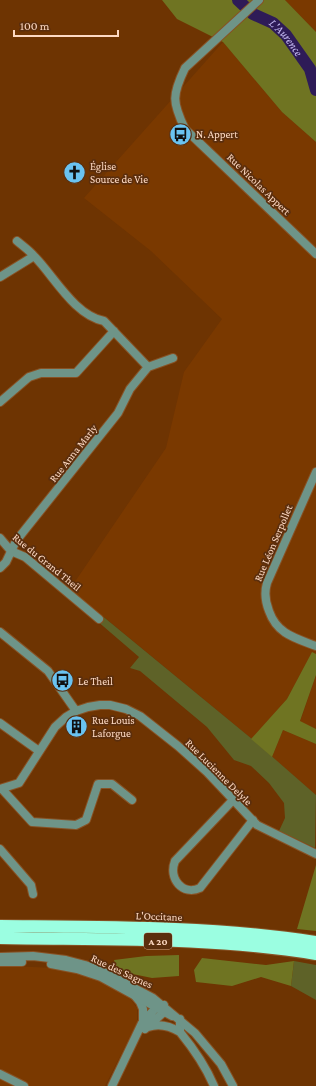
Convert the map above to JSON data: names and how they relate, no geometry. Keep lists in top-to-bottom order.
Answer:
{
  "streets": {
    "highway": ["L'Occitane", "A 20"],
    "street": [
      "Rue Nicolas Appert",
      "Rue Anna Marly",
      "Rue Léon Serpollet",
      "Rue du Grand Theil",
      "Rue Lucienne Delyle",
      "Rue des Sagnes"
    ]
  },
  "crossings": [
    ["Rue Anna Marly", "Rue du Grand Theil"]
  ],
  "water": ["L'Aurence"],
  "places": {
    "bus stop": ["N. Appert", "Le Theil"],
    "church": ["Église Source de Vie"],
    "building": ["Rue Louis Laforgue"]
  },
  "scale_bar": "100 m"
}
